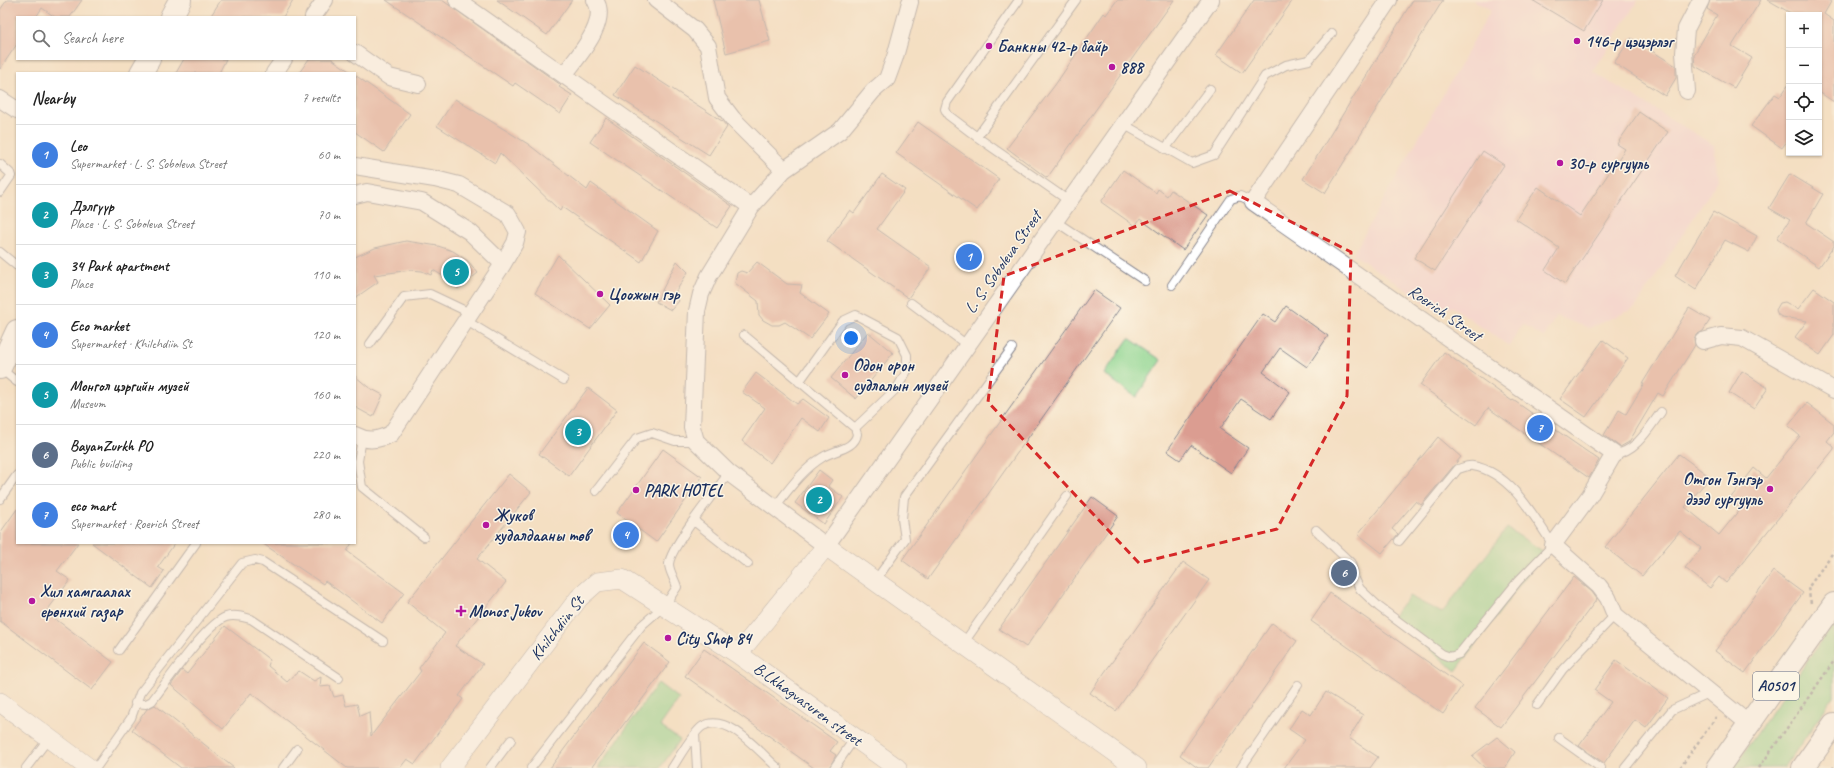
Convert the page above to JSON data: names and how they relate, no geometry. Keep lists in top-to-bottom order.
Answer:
{
  "streets": {
    "main road": ["A0501"],
    "street": [
      "L. S. Soboleva Street",
      "Roerich Street",
      "Khilchdiin St",
      "B.Lkhagvasuren street"
    ]
  },
  "crossings": [
    ["Khilchdiin St", "B.Lkhagvasuren street"]
  ],
  "places": {
    "other": [
      "146-р цэцэрлэг",
      "Банкны 42-р байр",
      "888",
      "30-р сургууль",
      "Цоожын гэр",
      "Одон орон судлалын музей",
      "Отгон Тэнгэр дээд сургууль",
      "PARK HOTEL",
      "Жуков худалдааны төв",
      "Хил хамгаалах ерөнхий газар",
      "City Shop 84"
    ],
    "health": ["Monos Jukov"]
  },
  "page": {
    "map_buttons": ["+", "−"],
    "search": "Search here",
    "heading": ["Nearby", "7 results"],
    "list": [
      {
        "mark": "1",
        "name": "Leo",
        "note": "Supermarket · L. S. Soboleva Street",
        "value": "60 m"
      },
      {
        "mark": "2",
        "name": "Дэлгүүр",
        "note": "Place · L. S. Soboleva Street",
        "value": "70 m"
      },
      {
        "mark": "3",
        "name": "34 Park apartment",
        "note": "Place",
        "value": "110 m"
      },
      {
        "mark": "4",
        "name": "Eco market",
        "note": "Supermarket · Khilchdiin St",
        "value": "120 m"
      },
      {
        "mark": "5",
        "name": "Монгол цэргийн музей",
        "note": "Museum",
        "value": "160 m"
      },
      {
        "mark": "6",
        "name": "BayanZurkh PO",
        "note": "Public building",
        "value": "220 m"
      },
      {
        "mark": "7",
        "name": "eco mart",
        "note": "Supermarket · Roerich Street",
        "value": "280 m"
      }
    ],
    "pins": [
      "1",
      "5",
      "7",
      "3",
      "2",
      "4",
      "6"
    ]
  }
}
